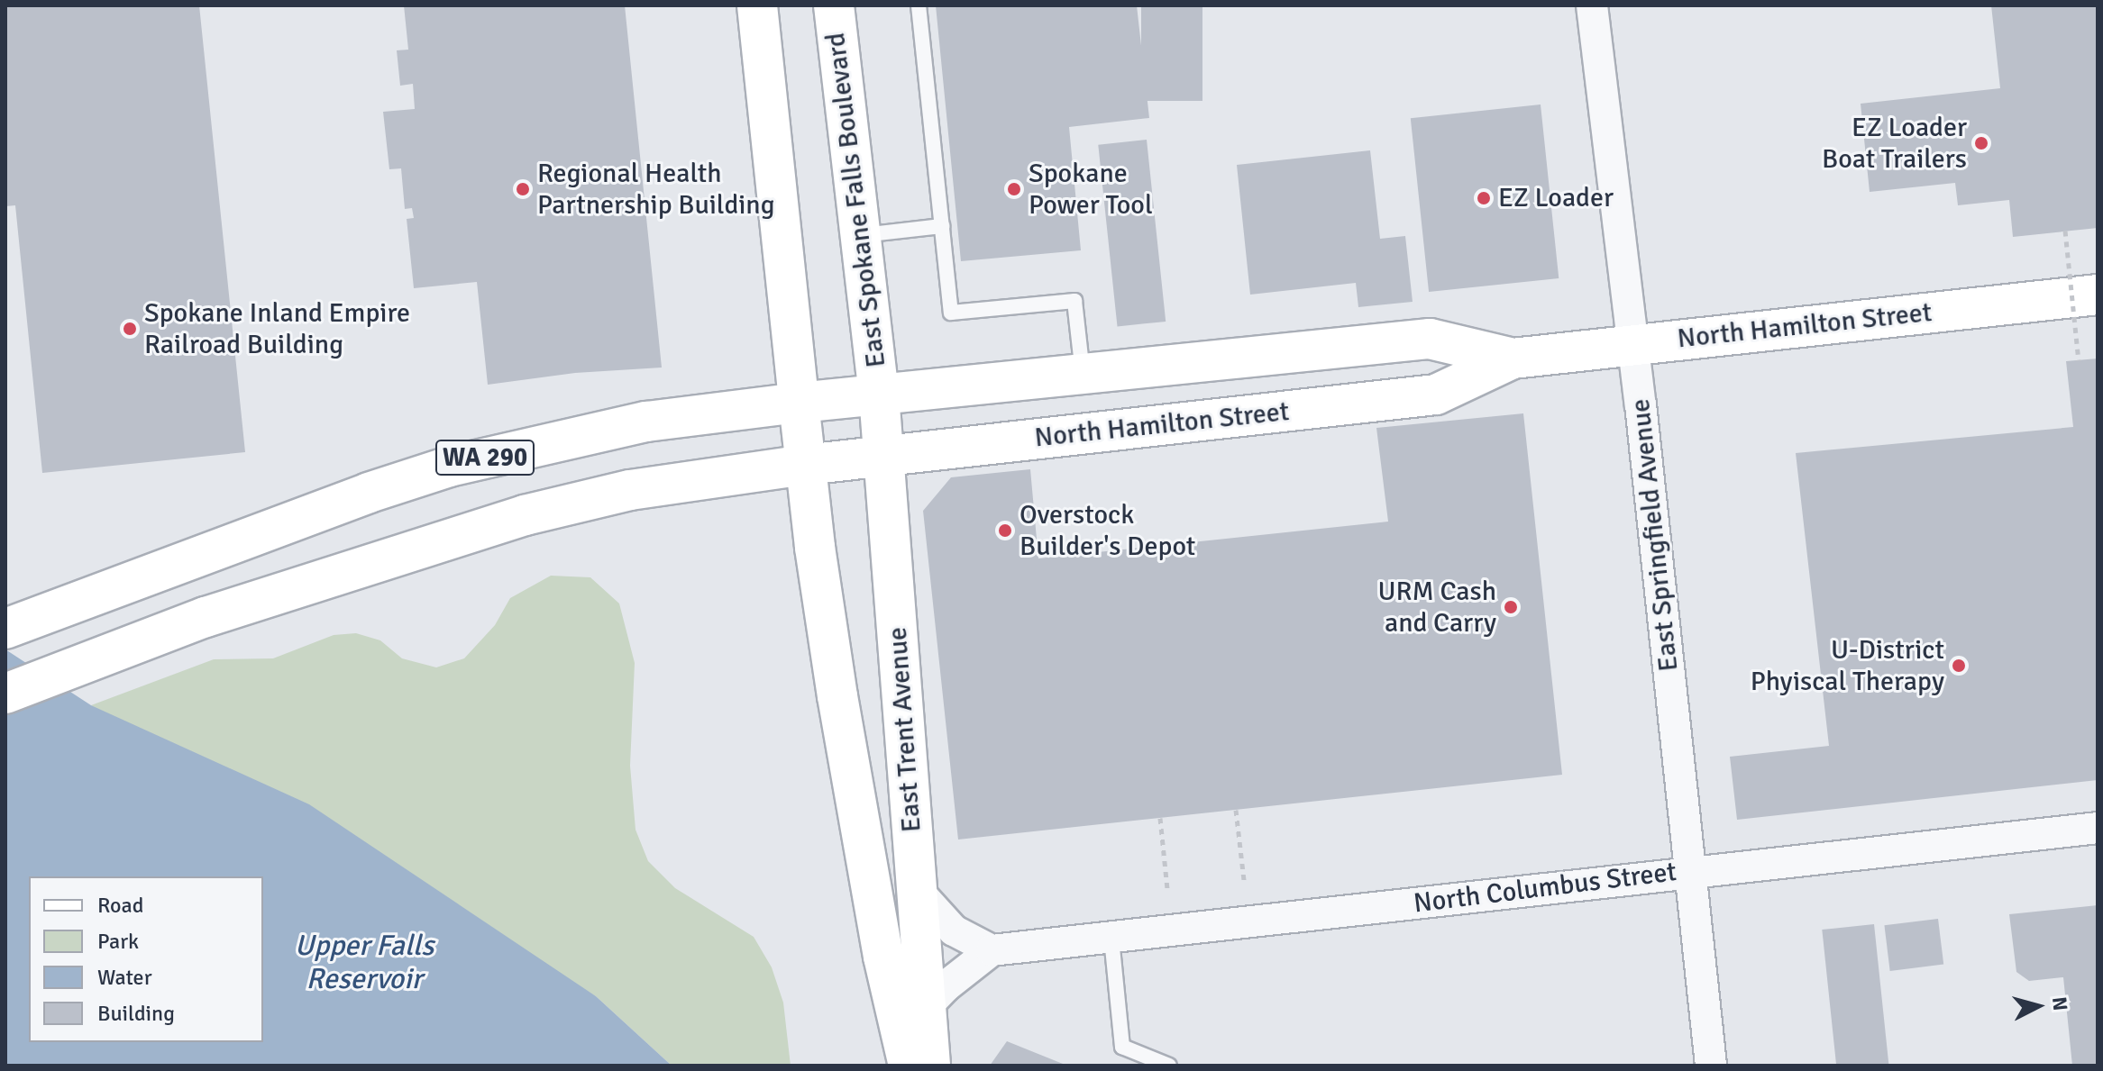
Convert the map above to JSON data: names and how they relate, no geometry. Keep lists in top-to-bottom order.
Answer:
{
  "streets": {
    "main road": [
      "East Spokane Falls Boulevard",
      "North Hamilton Street",
      "WA 290",
      "East Trent Avenue"
    ],
    "street": ["East Springfield Avenue", "North Columbus Street"]
  },
  "crossings": [
    ["East Spokane Falls Boulevard", "North Hamilton Street"],
    ["East Spokane Falls Boulevard", "East Trent Avenue"],
    ["North Hamilton Street", "WA 290"],
    ["North Hamilton Street", "East Springfield Avenue"],
    ["North Hamilton Street", "East Trent Avenue"],
    ["WA 290", "East Trent Avenue"],
    ["East Springfield Avenue", "North Columbus Street"]
  ],
  "water": ["Upper Falls Reservoir"],
  "places": [
    "EZ Loader Boat Trailers",
    "Regional Health Partnership Building",
    "Spokane Power Tool",
    "EZ Loader",
    "Spokane Inland Empire Railroad Building",
    "Overstock Builder's Depot",
    "URM Cash and Carry",
    "U-District Phyiscal Therapy"
  ],
  "legend": [
    "Road",
    "Park",
    "Water",
    "Building"
  ],
  "north": "right"
}
